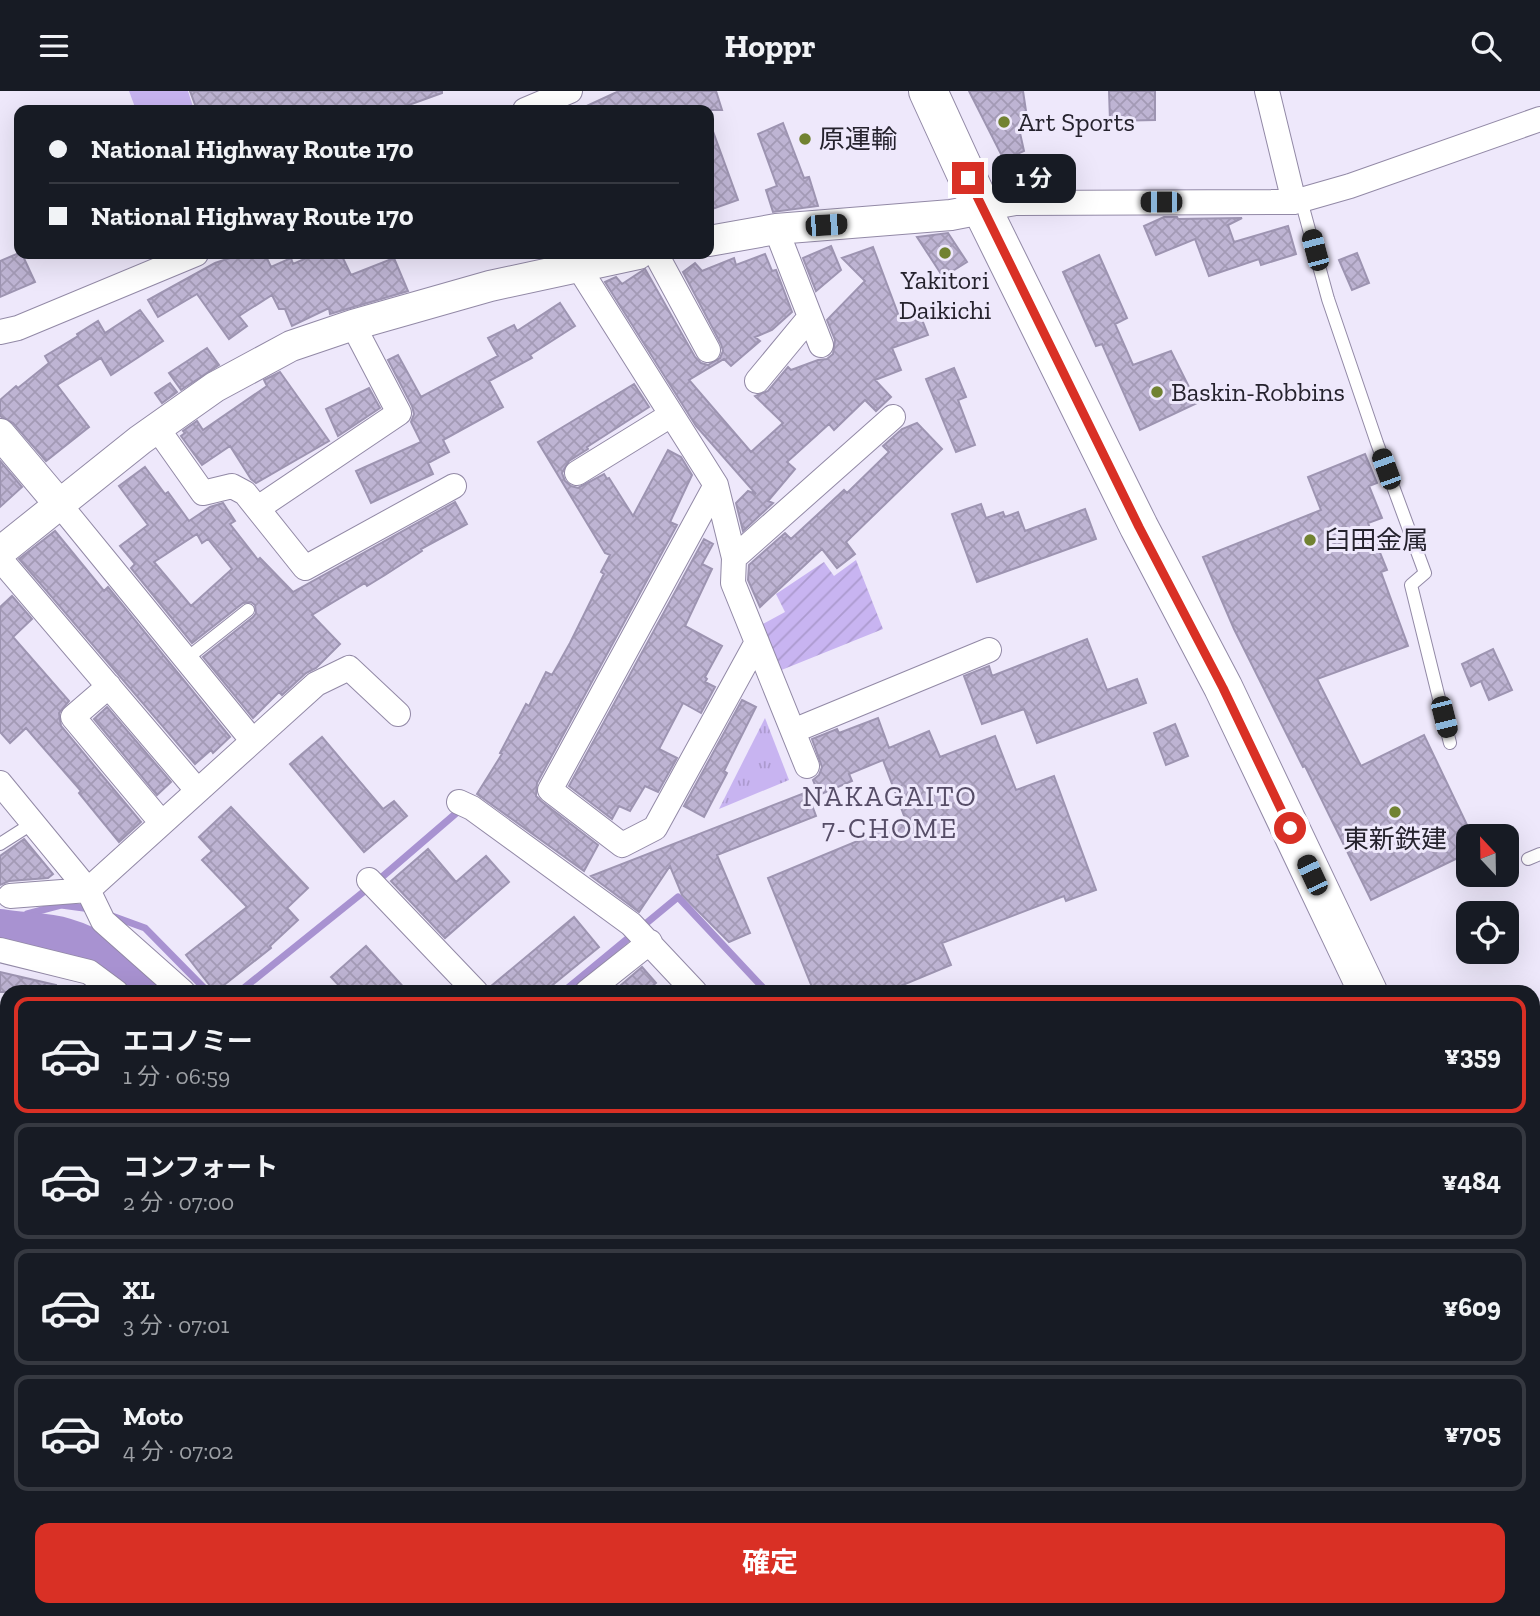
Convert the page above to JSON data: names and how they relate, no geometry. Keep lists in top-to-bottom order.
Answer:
{
  "districts": ["NAKAGAITO 7-CHOME"],
  "places": [
    "Art Sports",
    "原運輸",
    "Yakitori Daikichi",
    "Baskin-Robbins",
    "臼田金属",
    "東新鉄建"
  ],
  "north": "top",
  "page": {
    "header": "Hoppr",
    "banner": ["National Highway Route 170", "National Highway Route 170"],
    "bubble": "1 分",
    "list": [
      {
        "name": "エコノミー",
        "note": "1 分 · 06:59",
        "value": "¥359"
      },
      {
        "name": "コンフォート",
        "note": "2 分 · 07:00",
        "value": "¥484"
      },
      {
        "name": "XL",
        "note": "3 分 · 07:01",
        "value": "¥609"
      },
      {
        "name": "Moto",
        "note": "4 分 · 07:02",
        "value": "¥705"
      }
    ],
    "buttons": "確定"
  }
}
